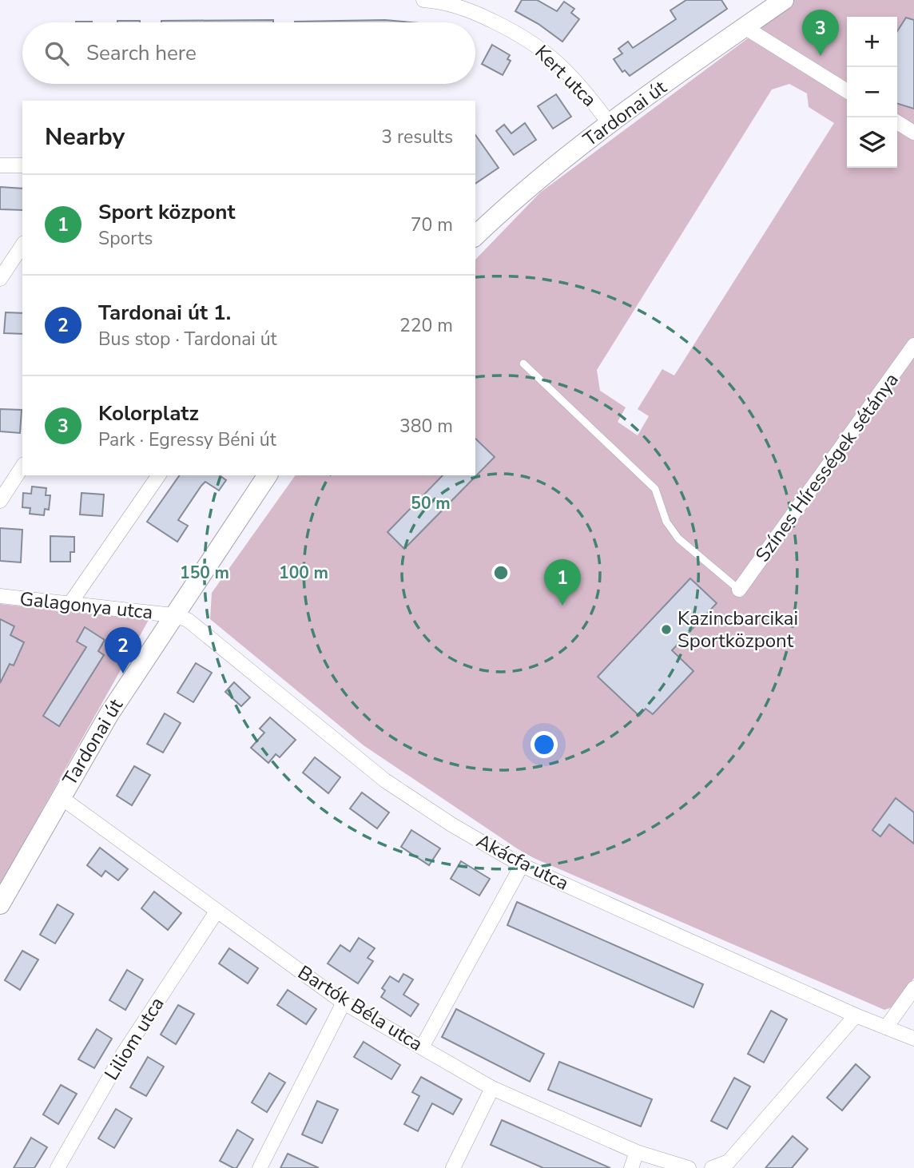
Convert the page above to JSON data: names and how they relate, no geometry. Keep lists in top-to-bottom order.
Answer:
{
  "streets": {
    "street": [
      "Kert utca",
      "Tardonai út",
      "Színes Hírességek sétánya",
      "Galagonya utca",
      "Akácfa utca",
      "Bartók Béla utca",
      "Liliom utca"
    ]
  },
  "crossings": [
    ["Kert utca", "Tardonai út"],
    ["Tardonai út", "Galagonya utca"],
    ["Tardonai út", "Akácfa utca"],
    ["Tardonai út", "Bartók Béla utca"],
    ["Galagonya utca", "Akácfa utca"],
    ["Bartók Béla utca", "Liliom utca"]
  ],
  "places": ["Kazincbarcikai Sportközpont"],
  "page": {
    "pins": ["3", "1", "2"],
    "map_buttons": ["+", "−"],
    "search": "Search here",
    "heading": ["Nearby", "3 results"],
    "list": [
      {
        "mark": "1",
        "name": "Sport központ",
        "note": "Sports",
        "value": "70 m"
      },
      {
        "mark": "2",
        "name": "Tardonai út 1.",
        "note": "Bus stop · Tardonai út",
        "value": "220 m"
      },
      {
        "mark": "3",
        "name": "Kolorplatz",
        "note": "Park · Egressy Béni út",
        "value": "380 m"
      }
    ]
  },
  "rings": ["50 m", "150 m", "100 m"]
}
